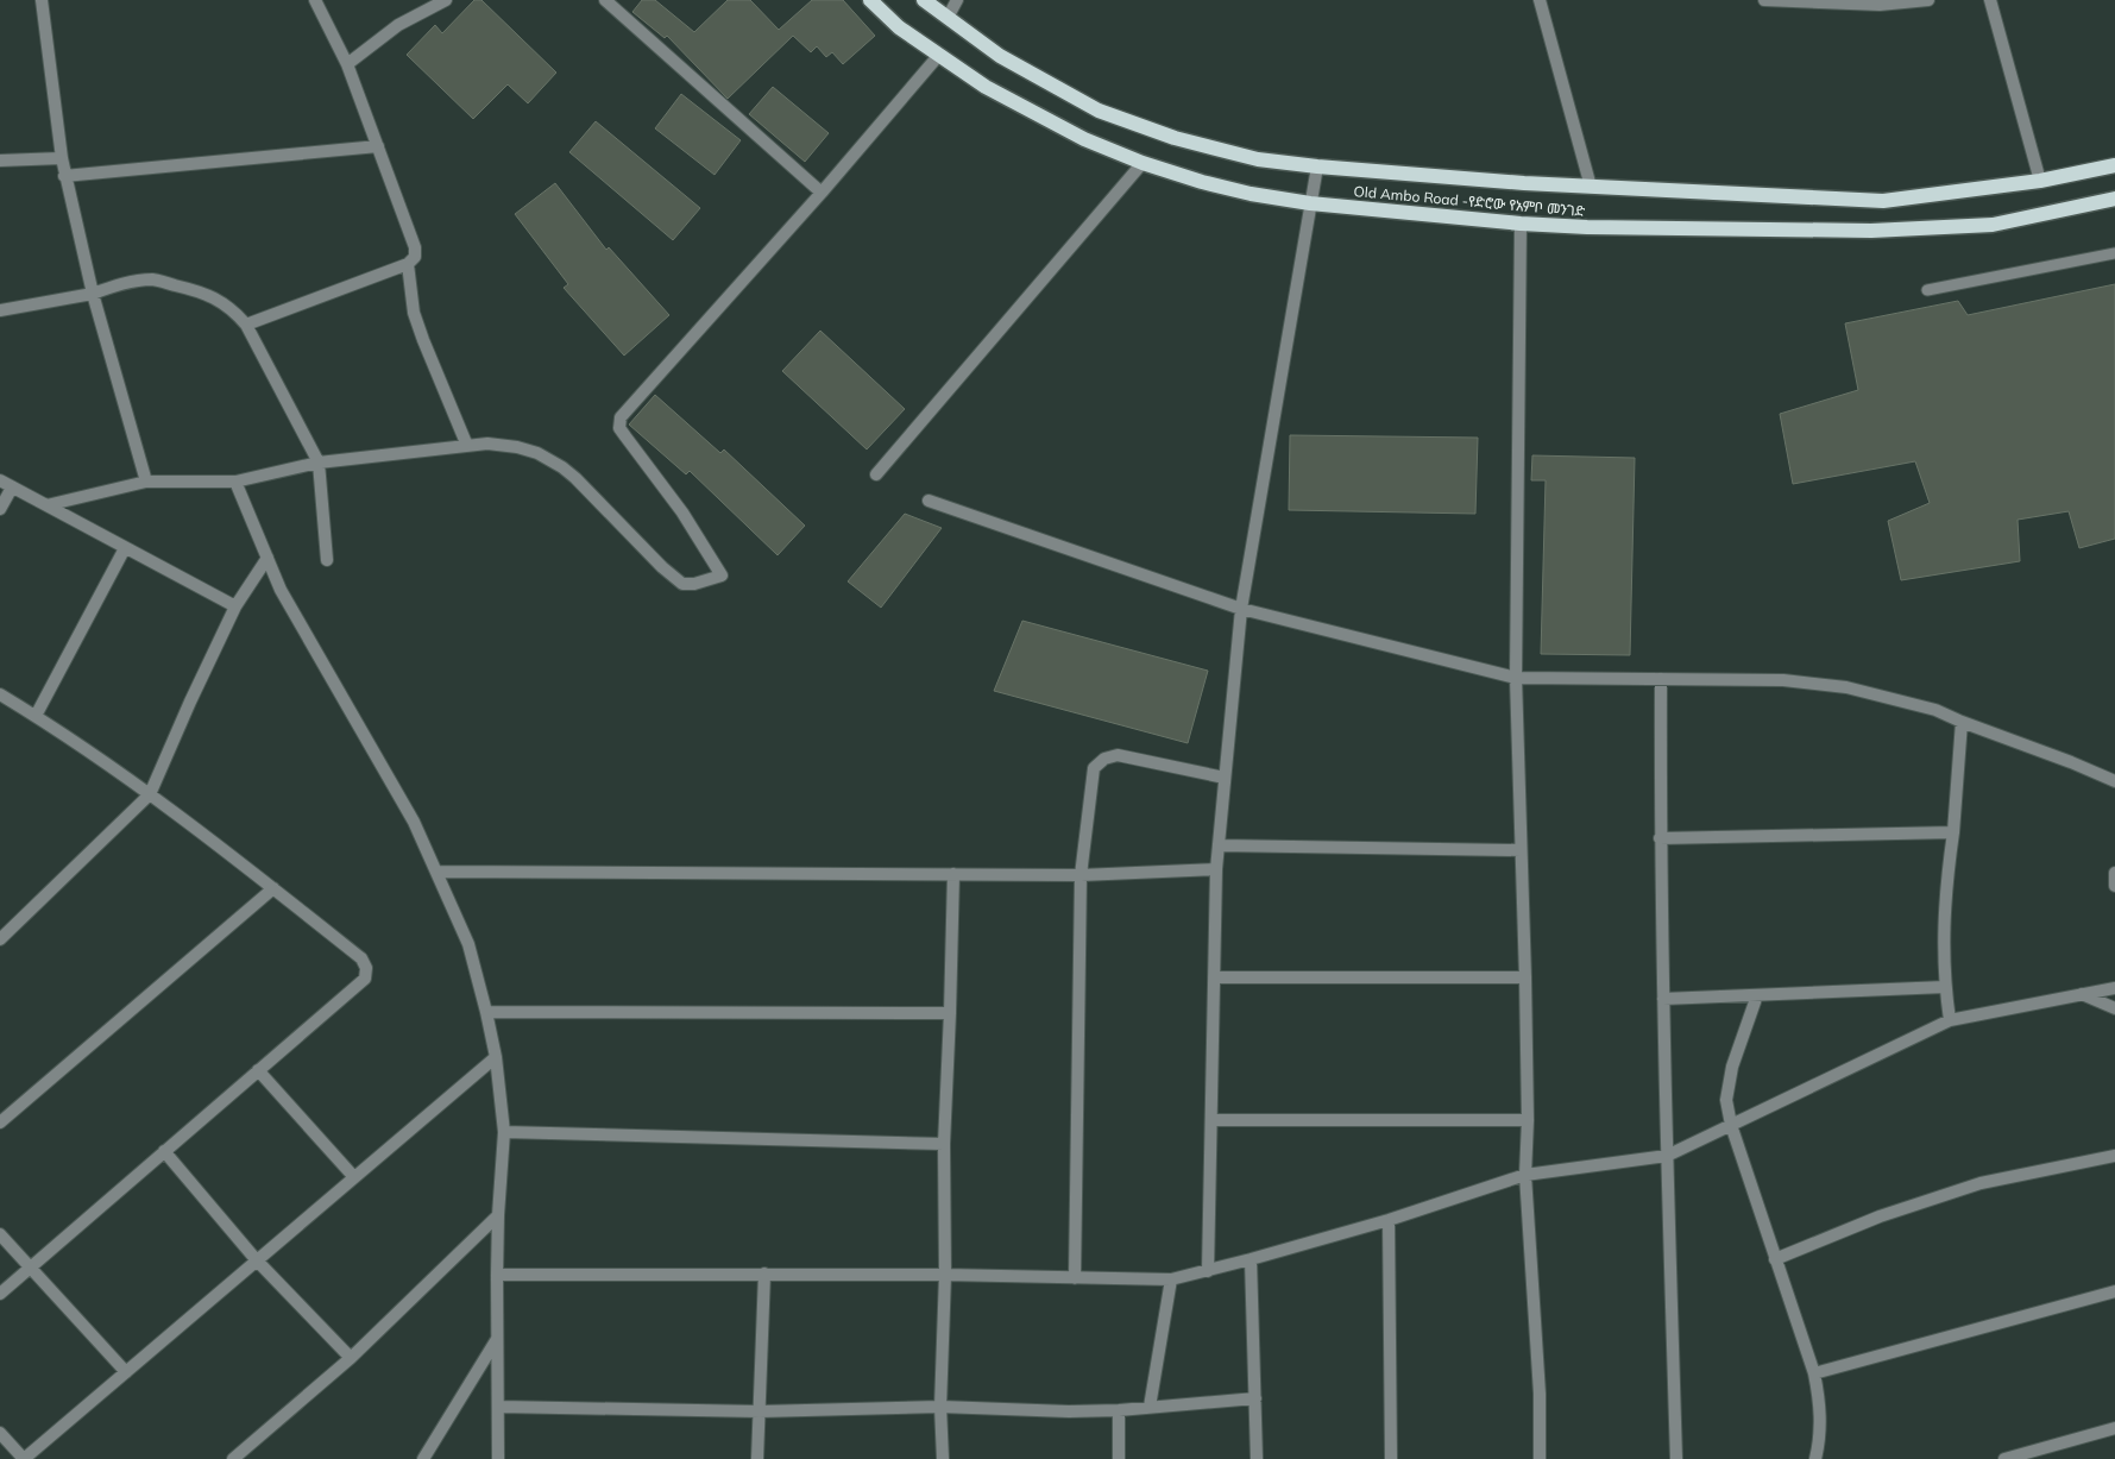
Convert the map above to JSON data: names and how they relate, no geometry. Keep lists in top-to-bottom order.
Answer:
{
  "streets": {
    "main road": ["Old Ambo Road -የድሮው የአምቦ መንገድ"]
  }
}
